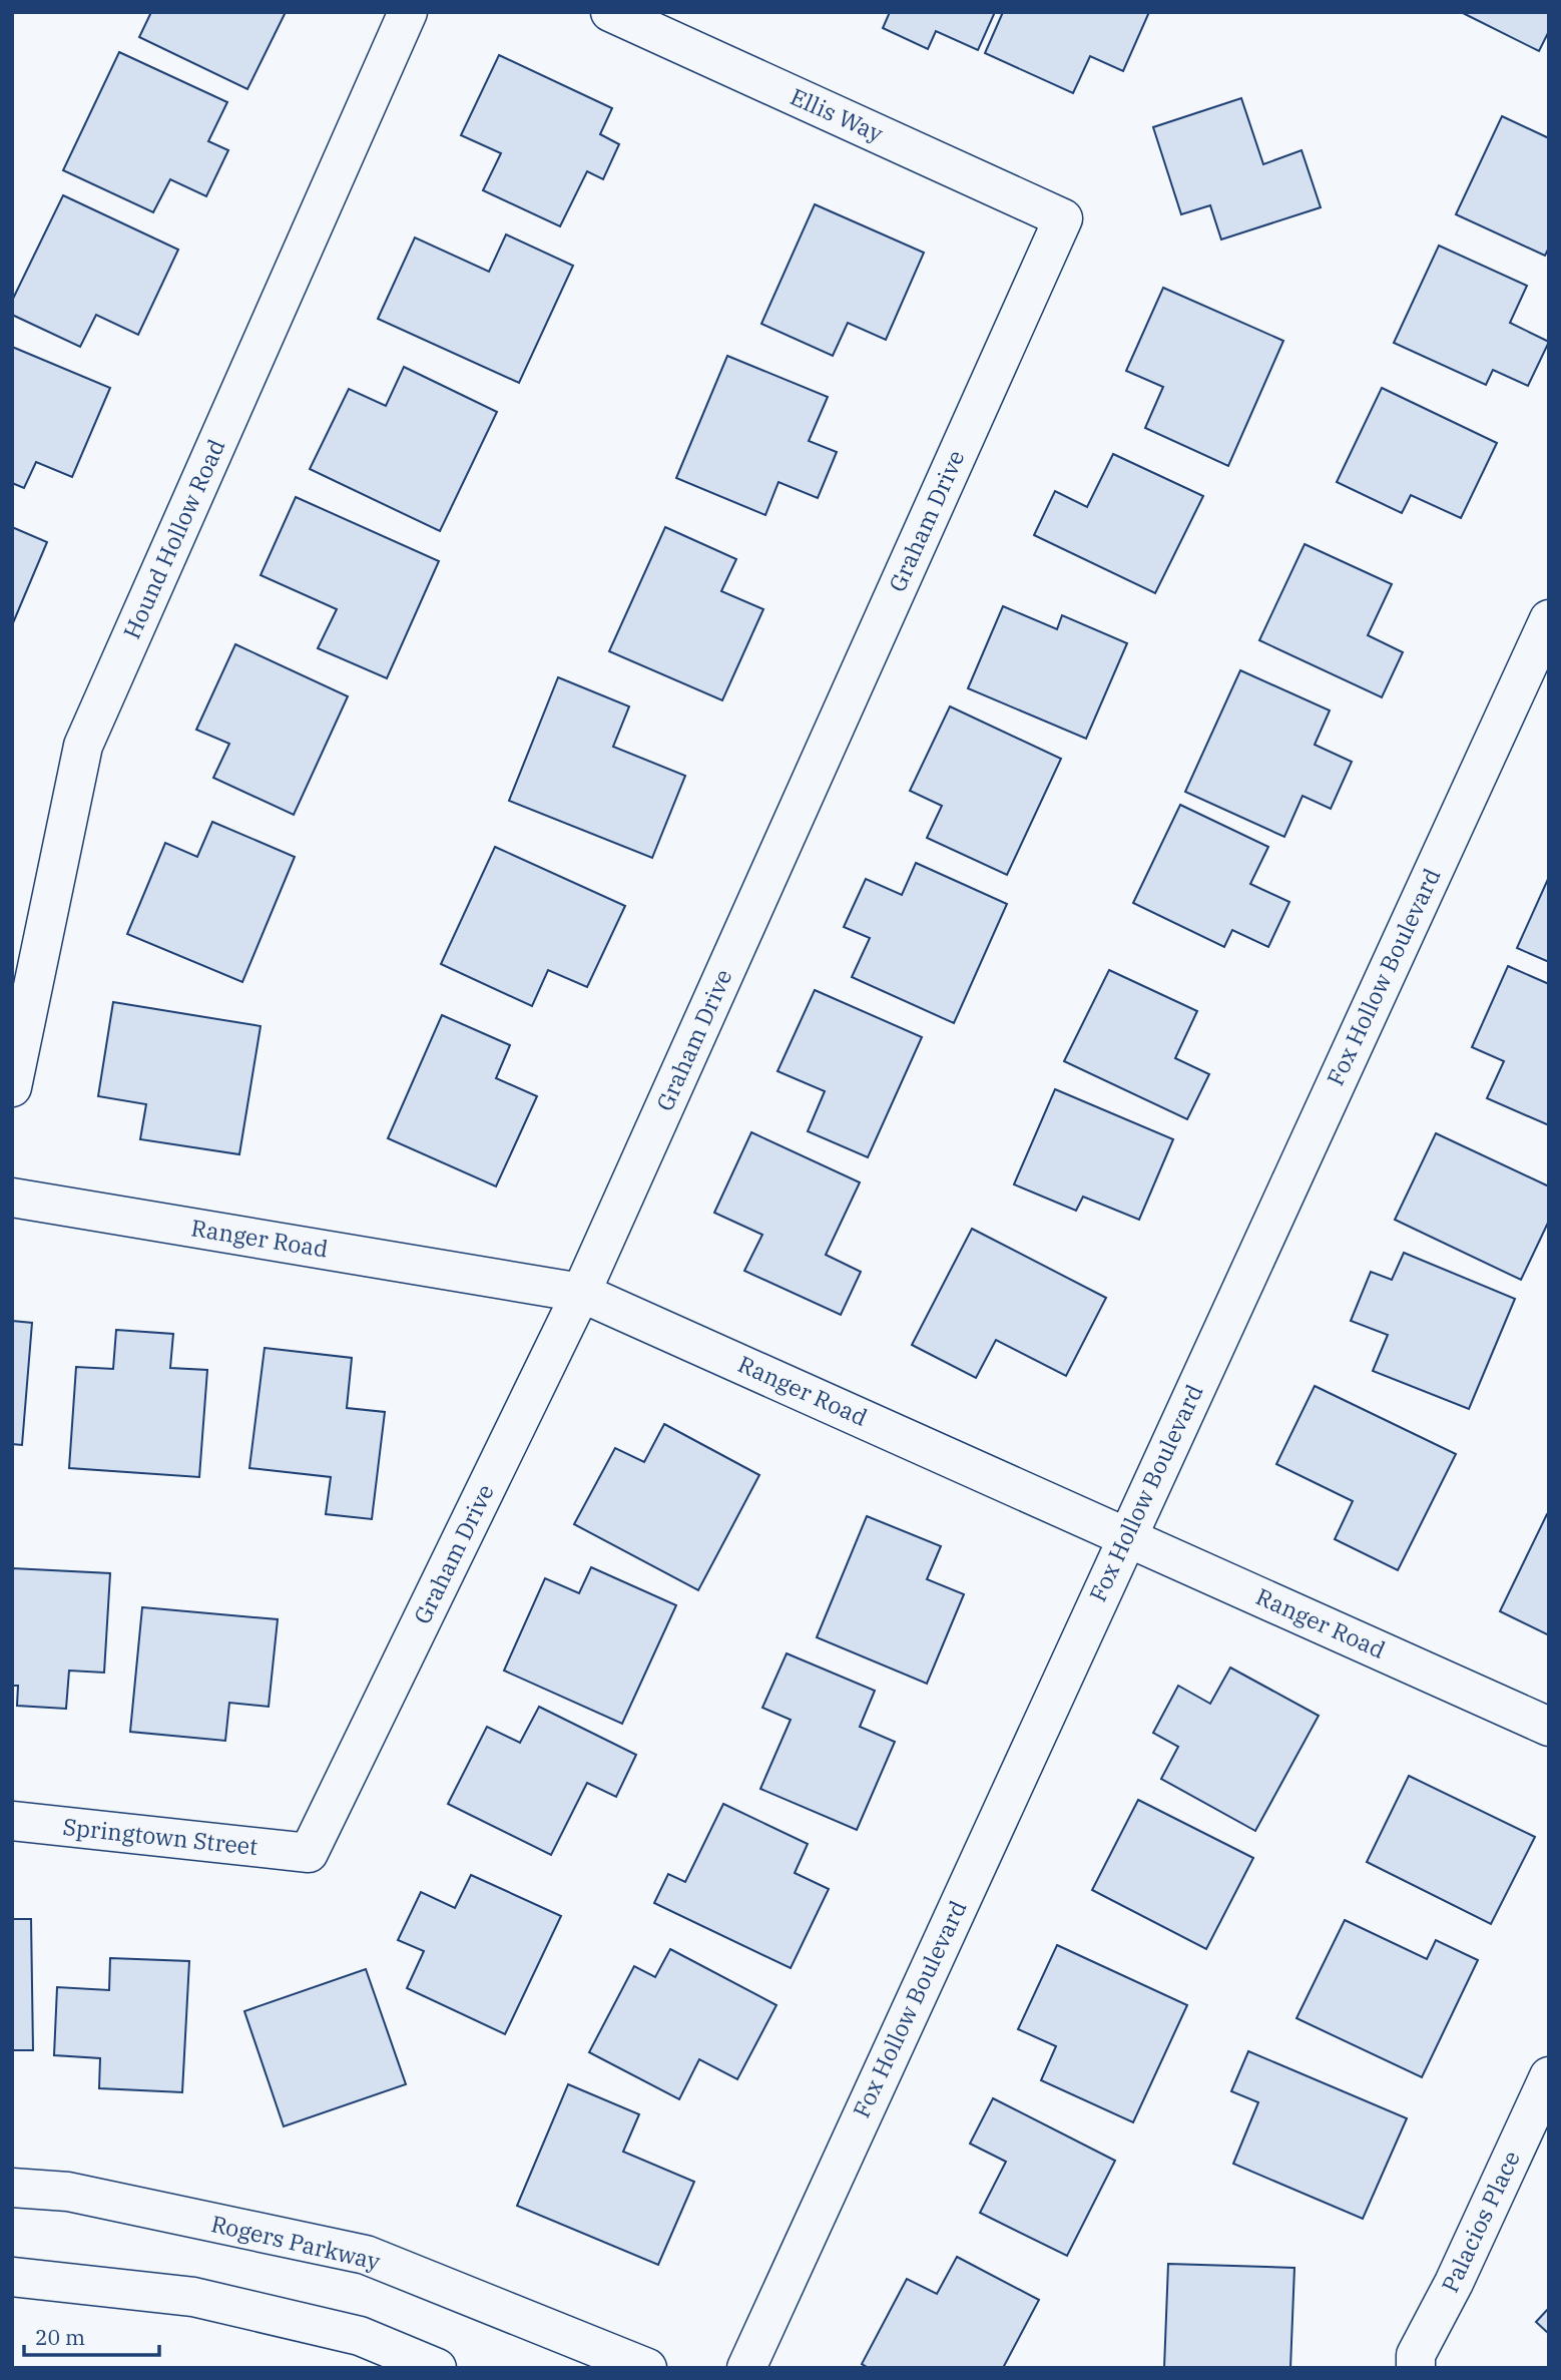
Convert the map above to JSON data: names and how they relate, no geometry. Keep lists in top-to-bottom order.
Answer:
{
  "streets": {
    "street": [
      "Ellis Way",
      "Graham Drive",
      "Hound Hollow Road",
      "Fox Hollow Boulevard",
      "Ranger Road",
      "Springtown Street",
      "Palacios Place",
      "Rogers Parkway"
    ]
  },
  "crossings": [
    ["Ellis Way", "Graham Drive"],
    ["Graham Drive", "Ranger Road"],
    ["Graham Drive", "Springtown Street"],
    ["Fox Hollow Boulevard", "Ranger Road"]
  ],
  "scale_bar": "20 m"
}
